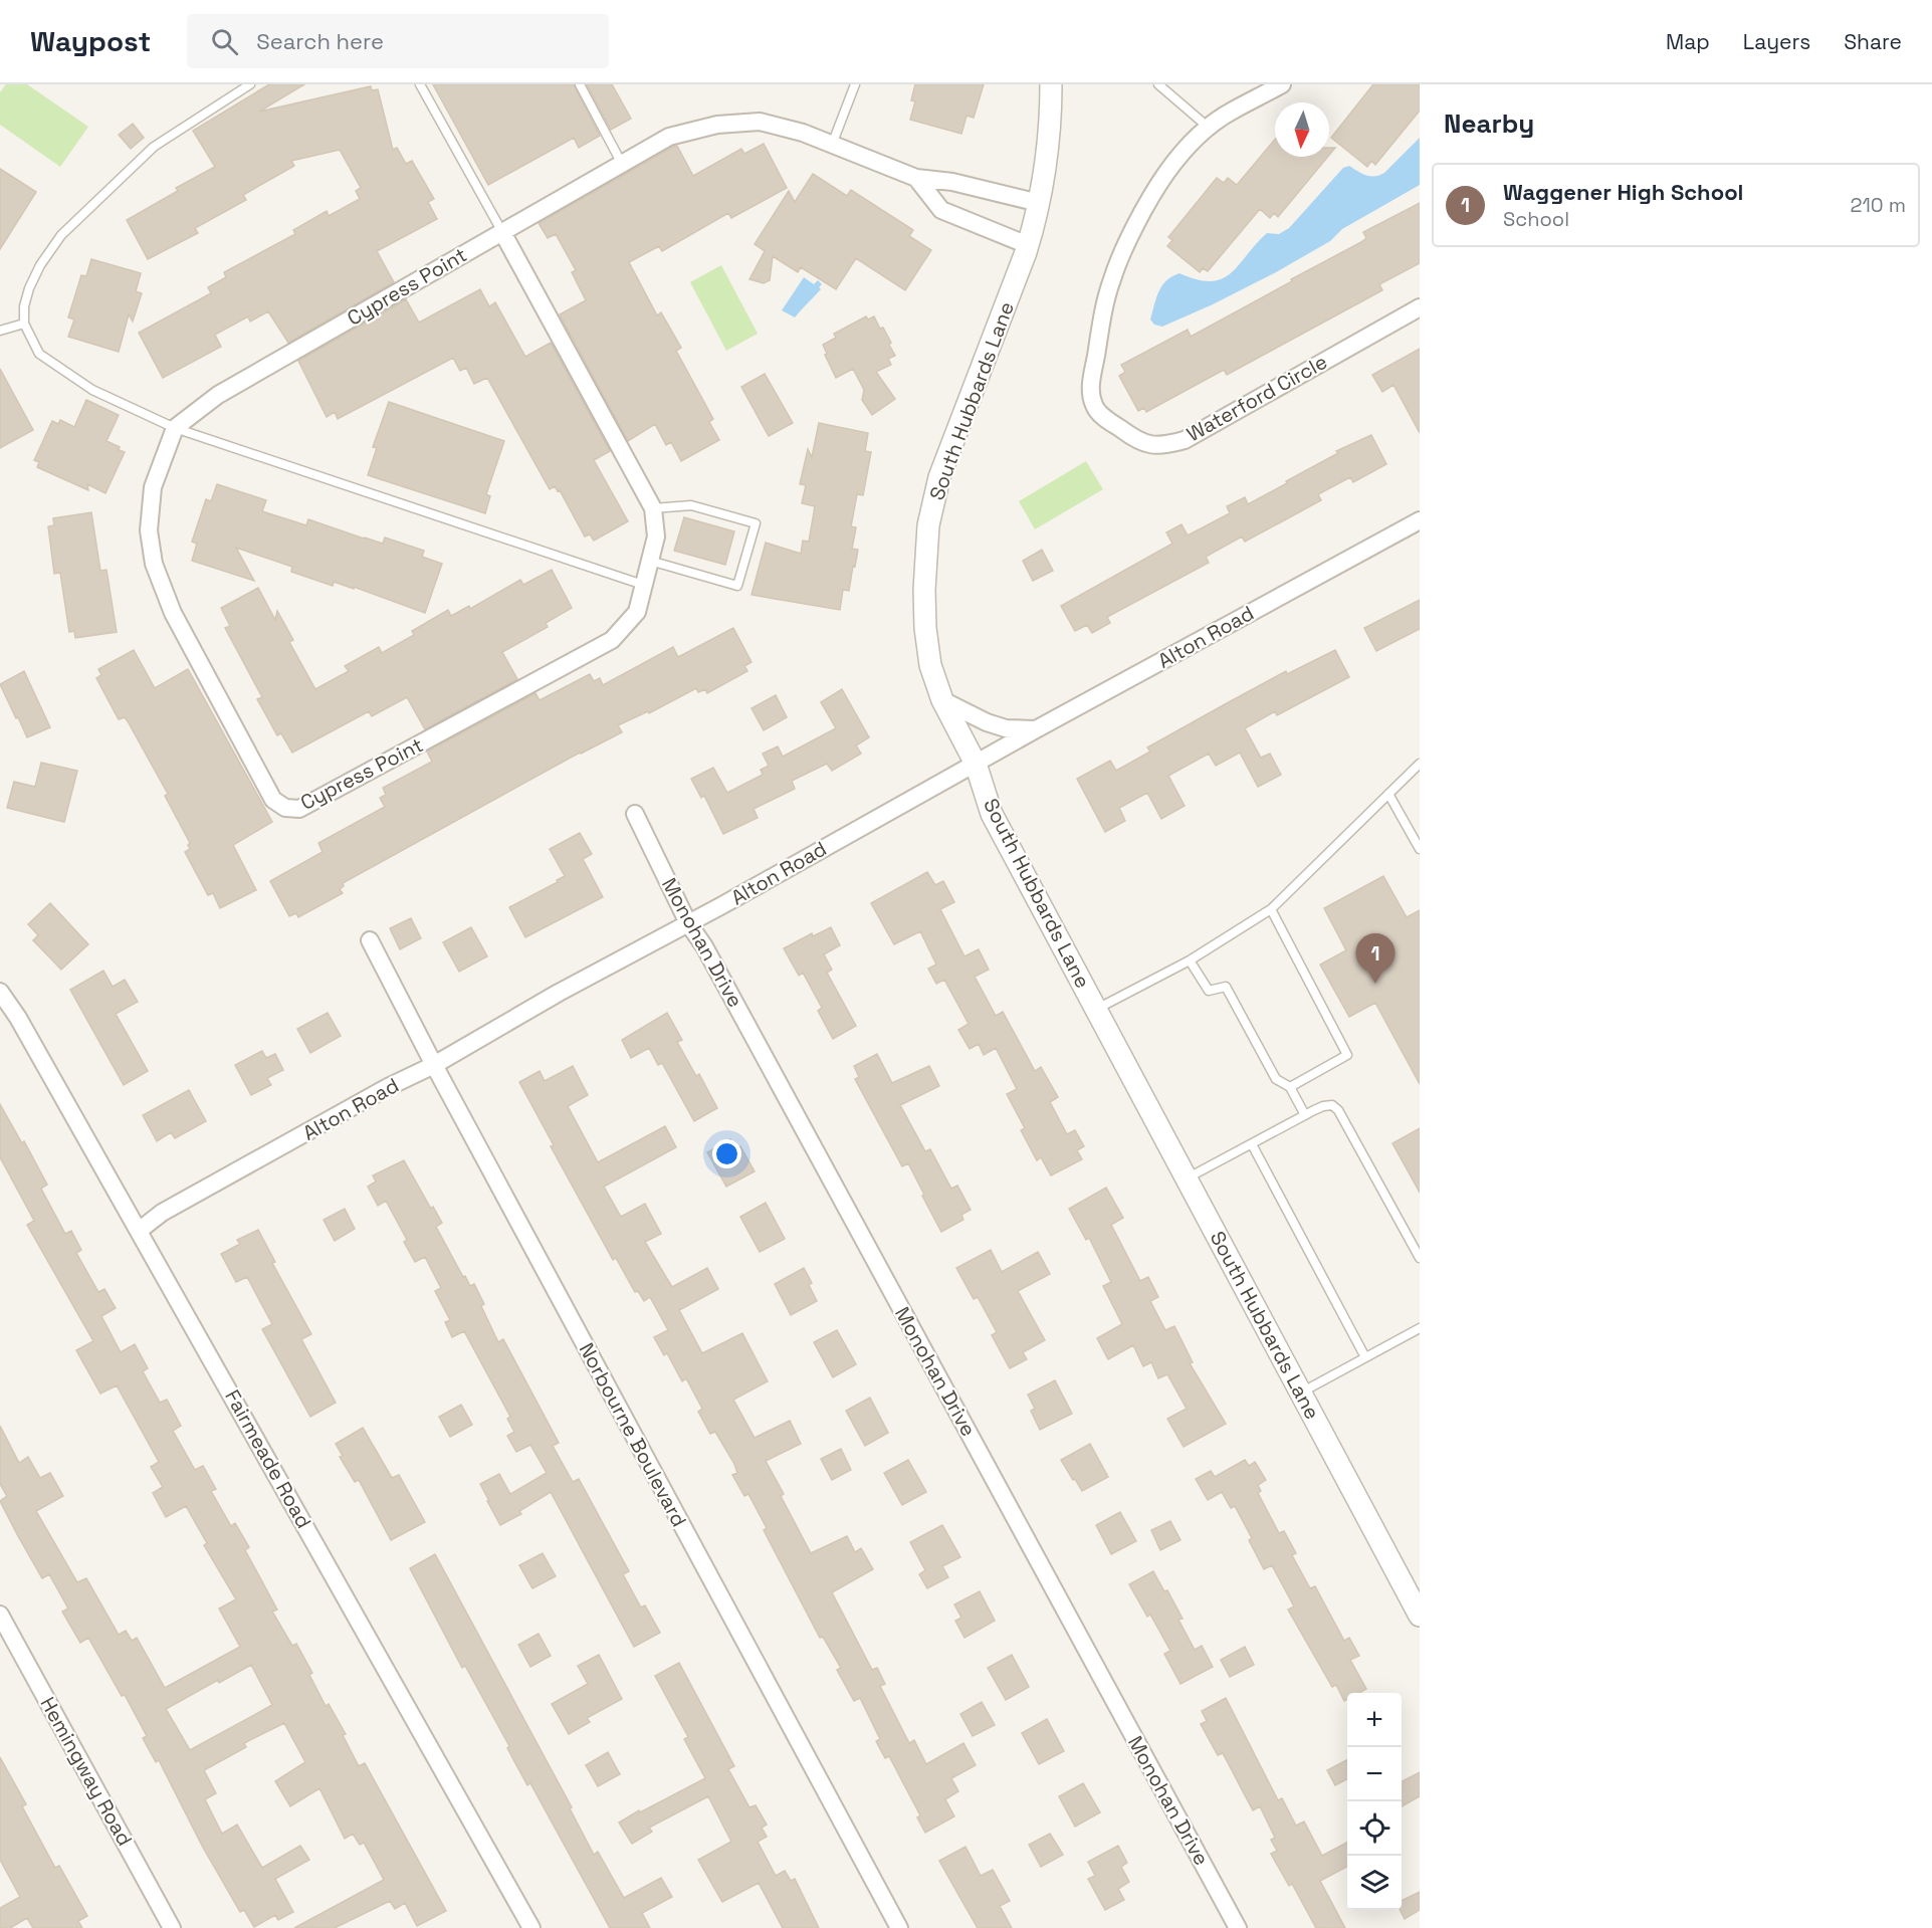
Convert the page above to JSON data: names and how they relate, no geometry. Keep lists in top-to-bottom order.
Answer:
{
  "streets": {
    "street": [
      "Cypress Point",
      "Waterford Circle",
      "South Hubbards Lane",
      "Alton Road",
      "Monohan Drive",
      "Norbourne Boulevard",
      "Fairmeade Road",
      "Hemingway Road"
    ]
  },
  "crossings": [
    ["Cypress Point", "South Hubbards Lane"],
    ["South Hubbards Lane", "Alton Road"],
    ["Alton Road", "Monohan Drive"],
    ["Alton Road", "Norbourne Boulevard"],
    ["Alton Road", "Fairmeade Road"]
  ],
  "north": "bottom",
  "page": {
    "header": "Waypost",
    "search": "Search here",
    "nav": ["Map", "Layers", "Share"],
    "heading": "Nearby",
    "list": [
      {
        "mark": "1",
        "name": "Waggener High School",
        "note": "School",
        "value": "210 m"
      }
    ],
    "pins": "1",
    "map_buttons": ["+", "−"]
  }
}
